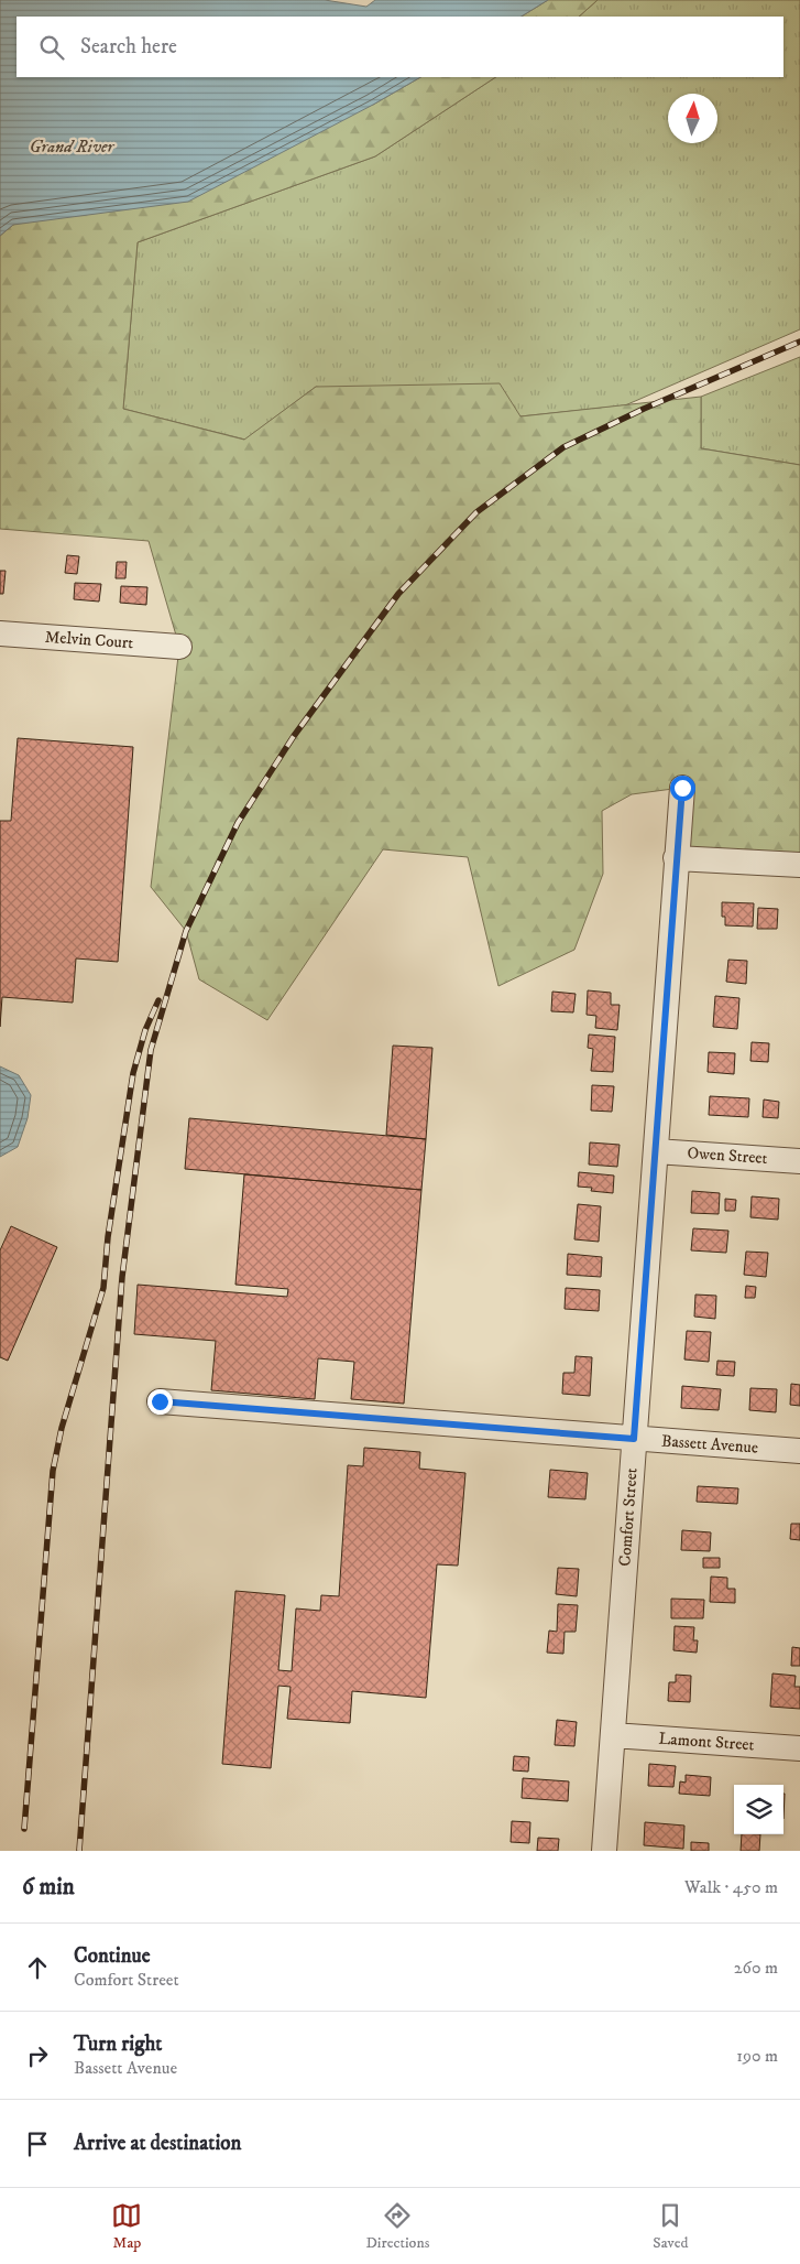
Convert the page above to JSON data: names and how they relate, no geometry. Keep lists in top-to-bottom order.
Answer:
{
  "streets": {
    "street": [
      "Melvin Court",
      "Owen Street",
      "Bassett Avenue",
      "Comfort Street",
      "Lamont Street"
    ]
  },
  "crossings": [
    ["Owen Street", "Comfort Street"],
    ["Bassett Avenue", "Comfort Street"],
    ["Comfort Street", "Lamont Street"]
  ],
  "water": ["Grand River"],
  "north": "top",
  "page": {
    "search": "Search here",
    "heading": ["6 min", "Walk · 450 m"],
    "list": [
      ["Continue", "Comfort Street", "260 m"],
      ["Turn right", "Bassett Avenue", "190 m"],
      "Arrive at destination"
    ],
    "nav": ["Map", "Directions", "Saved"]
  }
}
